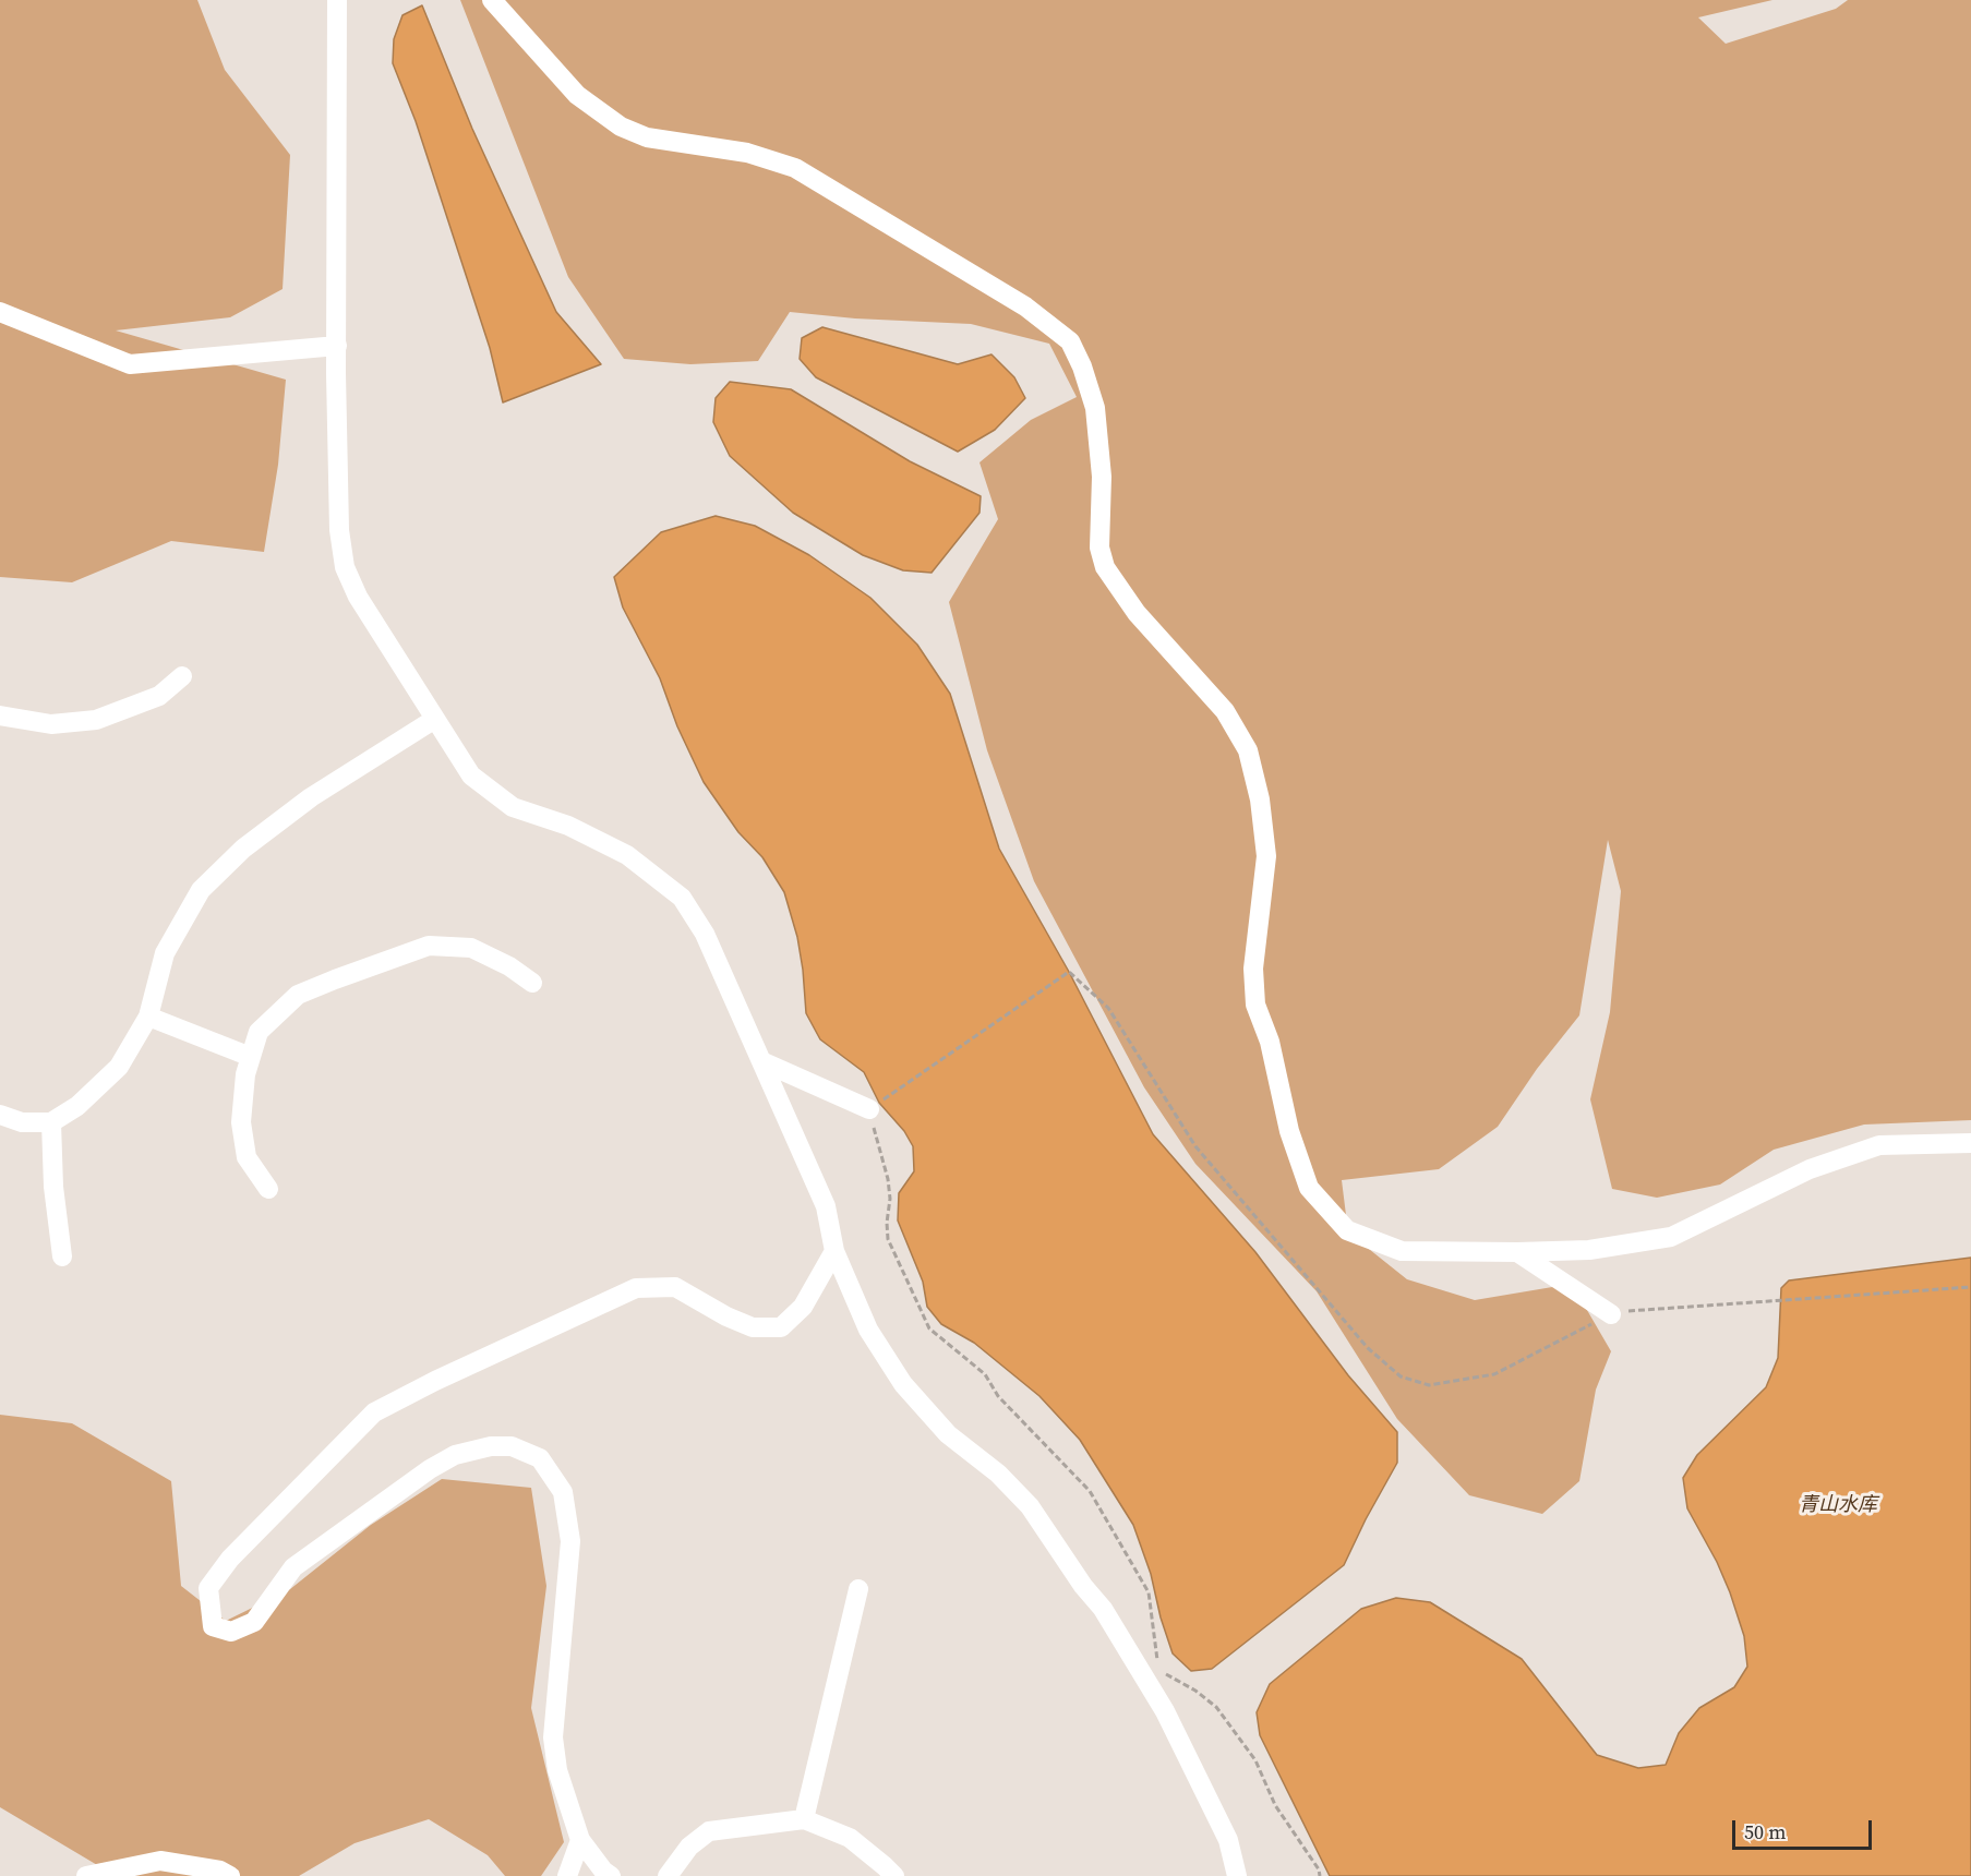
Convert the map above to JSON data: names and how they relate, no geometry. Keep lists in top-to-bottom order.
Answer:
{
  "water": ["青山水库"],
  "scale_bar": "50 m"
}
